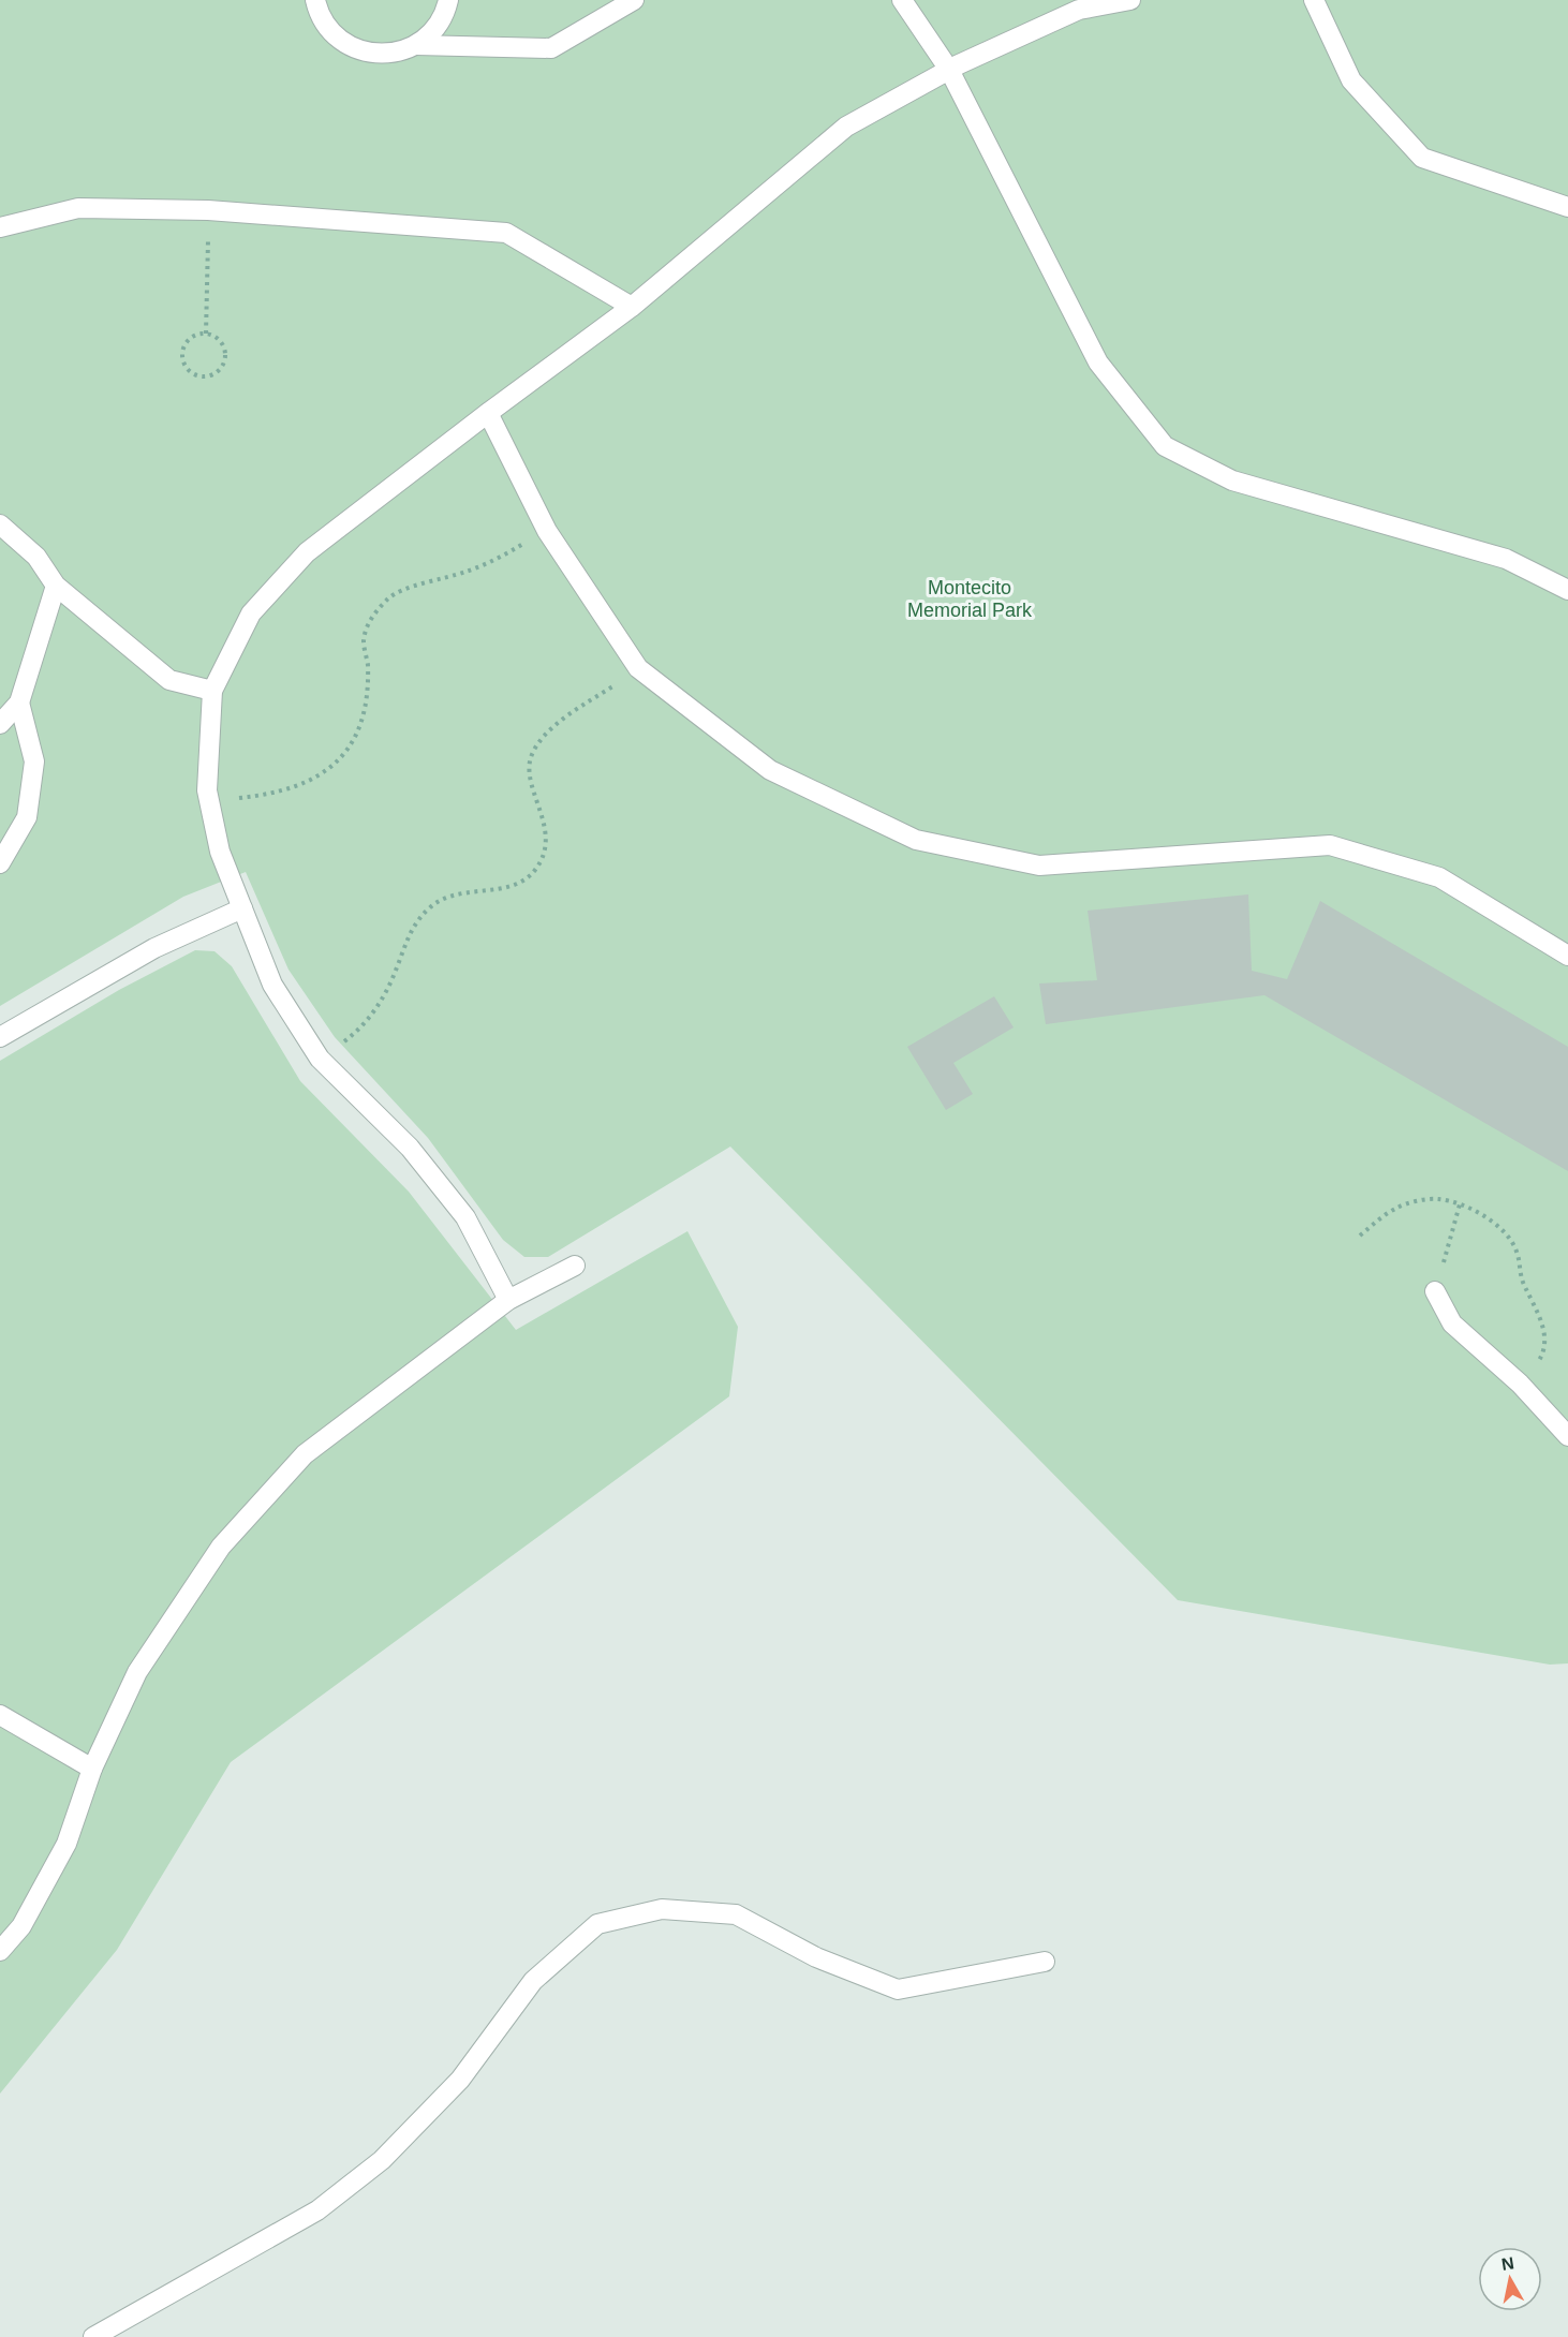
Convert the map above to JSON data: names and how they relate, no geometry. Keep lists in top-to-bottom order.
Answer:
{
  "parks": ["Montecito Memorial Park"],
  "north": "top"
}
